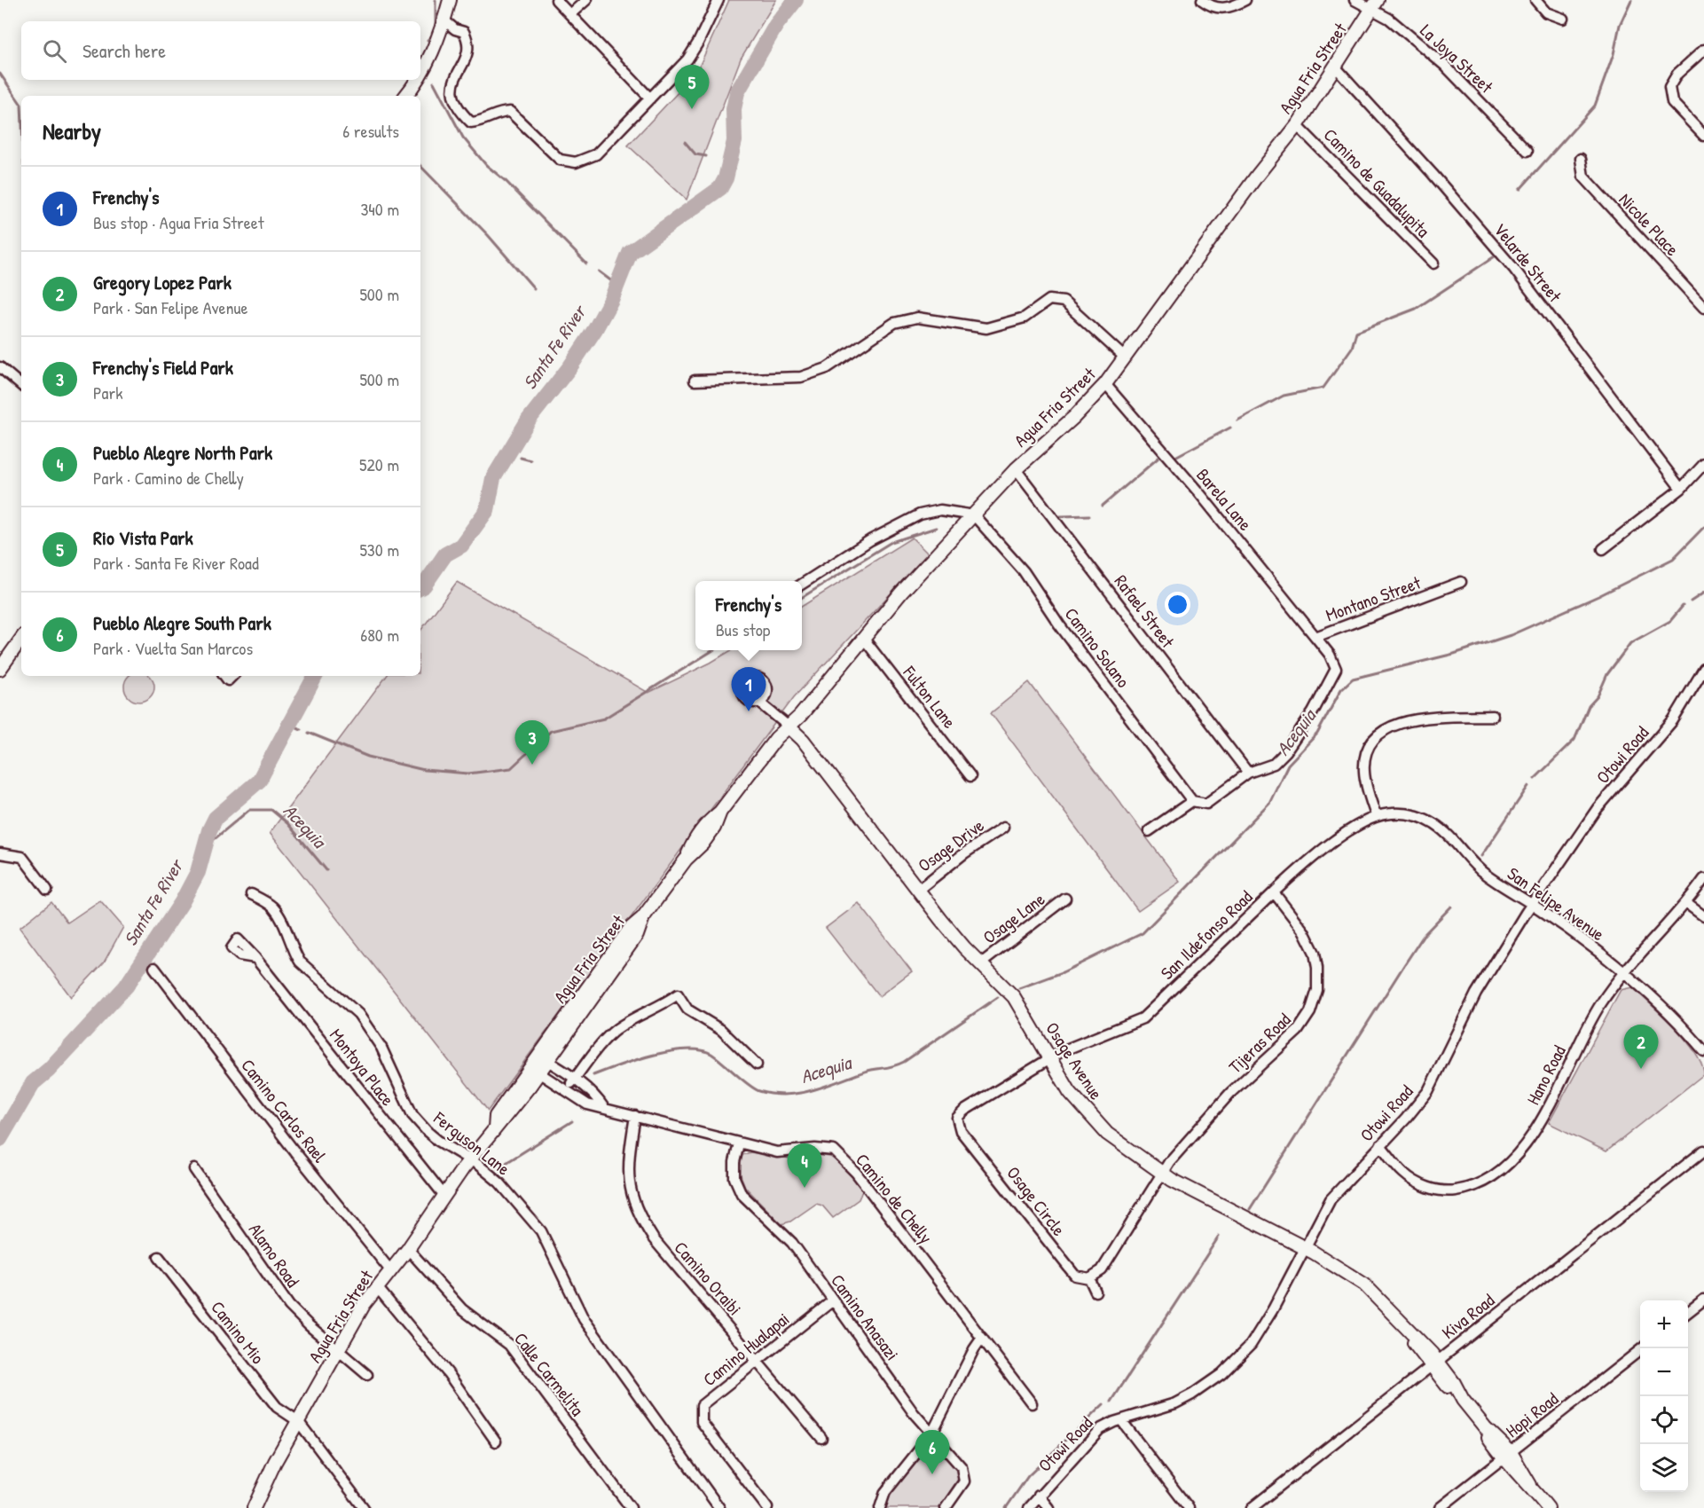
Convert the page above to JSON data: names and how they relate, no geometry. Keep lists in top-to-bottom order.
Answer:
{
  "streets": {
    "street": [
      "La Joya Street",
      "Agua Fria Street",
      "Camino de Guadalupita",
      "Nicole Place",
      "Velarde Street",
      "Barela Lane",
      "Montano Street",
      "Rafael Street",
      "Camino Solano",
      "Fulton Lane",
      "Otowi Road",
      "Osage Drive",
      "San Felipe Avenue",
      "Osage Lane",
      "San Ildefonso Road",
      "Tijeras Road",
      "Osage Avenue",
      "Montoya Place",
      "Hano Road",
      "Camino Carlos Rael",
      "Ferguson Lane",
      "Camino de Chelly",
      "Osage Circle",
      "Alamo Road",
      "Camino Oraibi",
      "Kiva Road",
      "Camino Anasazi",
      "Camino Mio",
      "Camino Hualapai",
      "Calle Carmelita",
      "Hopi Road"
    ]
  },
  "crossings": [
    ["La Joya Street", "Agua Fria Street"],
    ["Agua Fria Street", "Camino de Guadalupita"],
    ["Agua Fria Street", "Velarde Street"],
    ["Agua Fria Street", "Barela Lane"],
    ["Agua Fria Street", "Rafael Street"],
    ["Agua Fria Street", "Camino Solano"],
    ["Agua Fria Street", "Fulton Lane"],
    ["Agua Fria Street", "Osage Avenue"],
    ["Agua Fria Street", "Montoya Place"],
    ["Agua Fria Street", "Camino Carlos Rael"],
    ["Agua Fria Street", "Ferguson Lane"],
    ["Agua Fria Street", "Camino de Chelly"],
    ["Agua Fria Street", "Alamo Road"],
    ["Agua Fria Street", "Camino Mio"],
    ["Agua Fria Street", "Calle Carmelita"],
    ["Barela Lane", "Montano Street"],
    ["Montano Street", "Rafael Street"],
    ["Otowi Road", "San Felipe Avenue"],
    ["Otowi Road", "Osage Avenue"],
    ["Otowi Road", "Hano Road"],
    ["Osage Drive", "Osage Avenue"],
    ["San Felipe Avenue", "San Ildefonso Road"],
    ["San Felipe Avenue", "Hano Road"],
    ["Osage Lane", "Osage Avenue"],
    ["San Ildefonso Road", "Tijeras Road"],
    ["San Ildefonso Road", "Osage Avenue"],
    ["San Ildefonso Road", "Osage Circle"],
    ["Tijeras Road", "Osage Avenue"],
    ["Osage Avenue", "Osage Circle"],
    ["Osage Avenue", "Kiva Road"],
    ["Osage Avenue", "Hopi Road"],
    ["Camino de Chelly", "Camino Oraibi"],
    ["Camino de Chelly", "Camino Anasazi"],
    ["Camino Oraibi", "Camino Hualapai"],
    ["Camino Anasazi", "Camino Hualapai"]
  ],
  "water": ["Santa Fe River", "Acequia"],
  "page": {
    "search": "Search here",
    "pins": [
      "5",
      "1",
      "3",
      "2",
      "4",
      "6"
    ],
    "heading": ["Nearby", "6 results"],
    "list": [
      {
        "mark": "1",
        "name": "Frenchy's",
        "note": "Bus stop · Agua Fria Street",
        "value": "340 m"
      },
      {
        "mark": "2",
        "name": "Gregory Lopez Park",
        "note": "Park · San Felipe Avenue",
        "value": "500 m"
      },
      {
        "mark": "3",
        "name": "Frenchy's Field Park",
        "note": "Park",
        "value": "500 m"
      },
      {
        "mark": "4",
        "name": "Pueblo Alegre North Park",
        "note": "Park · Camino de Chelly",
        "value": "520 m"
      },
      {
        "mark": "5",
        "name": "Rio Vista Park",
        "note": "Park · Santa Fe River Road",
        "value": "530 m"
      },
      {
        "mark": "6",
        "name": "Pueblo Alegre South Park",
        "note": "Park · Vuelta San Marcos",
        "value": "680 m"
      }
    ],
    "popup": ["Frenchy's", "Bus stop"],
    "map_buttons": ["+", "−"]
  }
}
